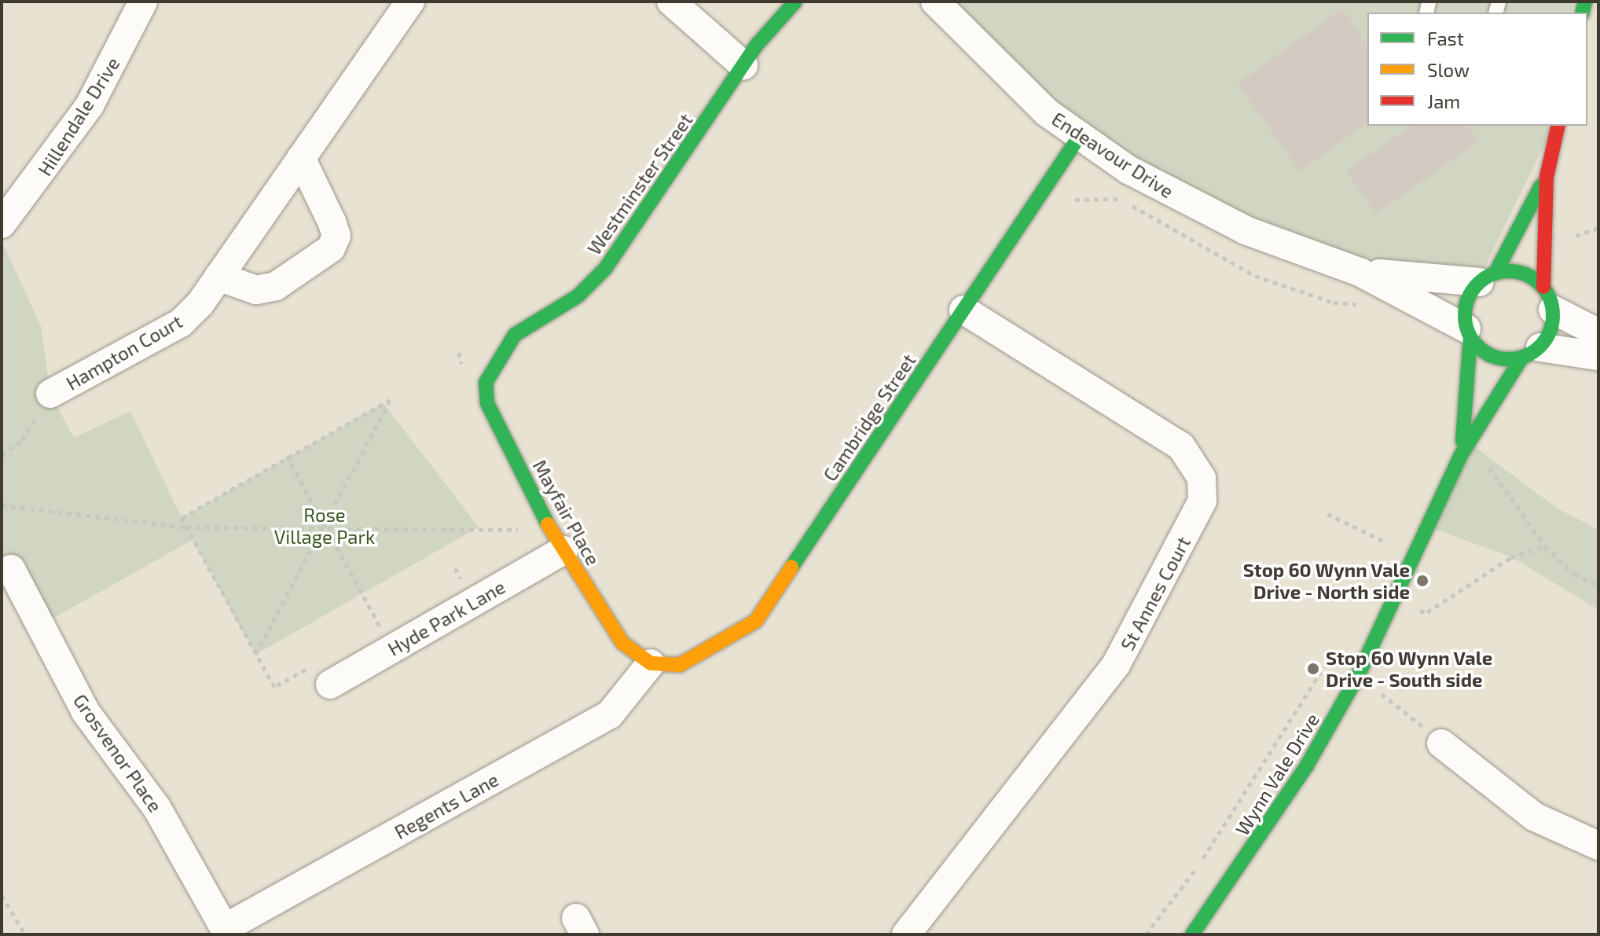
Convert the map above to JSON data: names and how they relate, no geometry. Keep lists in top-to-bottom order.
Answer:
{
  "streets": {
    "street": [
      "Hillendale Drive",
      "Endeavour Drive",
      "Westminster Street",
      "Hampton Court",
      "Cambridge Street",
      "Mayfair Place",
      "St Annes Court",
      "Hyde Park Lane",
      "Grosvenor Place",
      "Wynn Vale Drive",
      "Regents Lane"
    ]
  },
  "crossings": [
    ["Endeavour Drive", "Cambridge Street"],
    ["Endeavour Drive", "Wynn Vale Drive"],
    ["Westminster Street", "Mayfair Place"],
    ["Cambridge Street", "Mayfair Place"],
    ["Cambridge Street", "St Annes Court"],
    ["Cambridge Street", "Regents Lane"],
    ["Mayfair Place", "Hyde Park Lane"],
    ["Mayfair Place", "Regents Lane"],
    ["Grosvenor Place", "Regents Lane"]
  ],
  "parks": ["Rose Village Park"],
  "places": ["Stop 60 Wynn Vale Drive - North side", "Stop 60 Wynn Vale Drive - South side"],
  "legend": ["Fast", "Slow", "Jam"]
}
